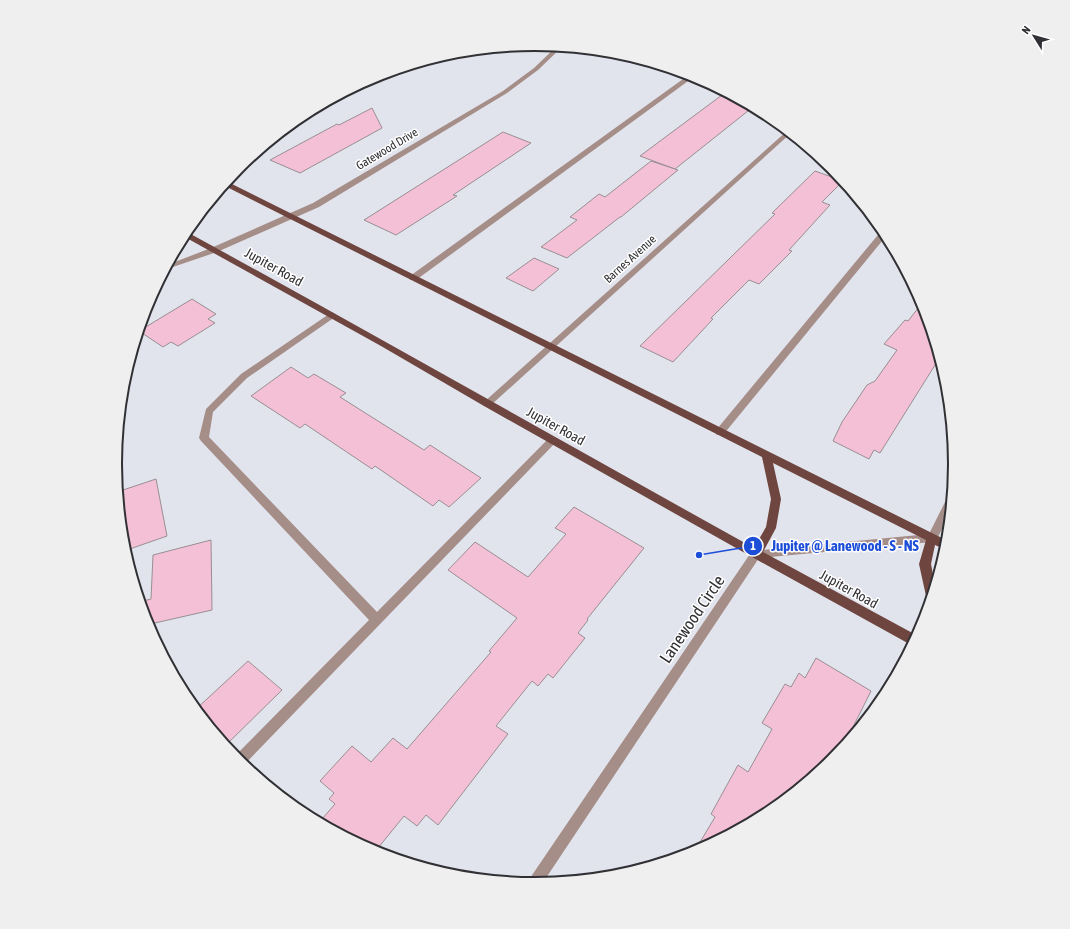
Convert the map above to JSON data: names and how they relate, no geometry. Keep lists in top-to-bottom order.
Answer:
{
  "streets": {
    "main road": ["Jupiter Road"],
    "street": ["Gatewood Drive", "Barnes Avenue", "Lanewood Circle"]
  },
  "crossings": [
    ["Gatewood Drive", "Jupiter Road"],
    ["Barnes Avenue", "Jupiter Road"],
    ["Jupiter Road", "Lanewood Circle"]
  ],
  "places": ["Jupiter @ Lanewood - S - NS"],
  "north": "top left"
}
